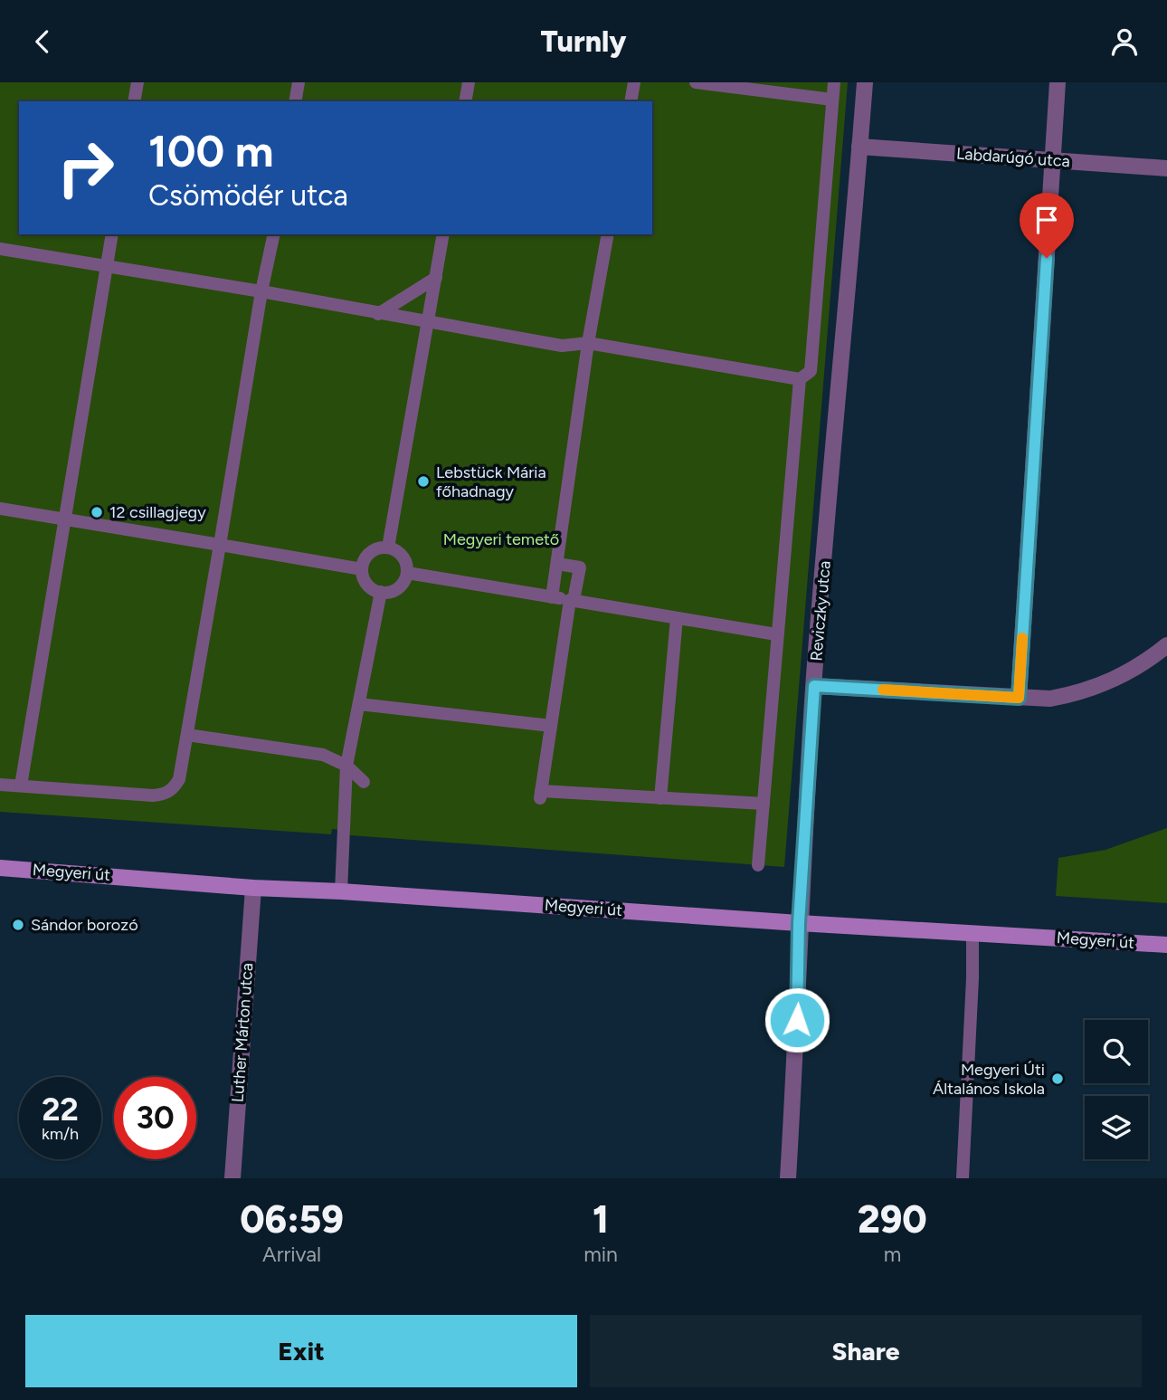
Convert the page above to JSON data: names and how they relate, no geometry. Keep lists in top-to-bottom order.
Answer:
{
  "streets": {
    "main road": ["Megyeri út"],
    "street": ["Labdarúgó utca", "Reviczky utca", "Luther Márton utca"]
  },
  "crossings": [
    ["Labdarúgó utca", "Reviczky utca"],
    ["Reviczky utca", "Megyeri út"],
    ["Megyeri út", "Luther Márton utca"]
  ],
  "parks": ["Megyeri temető"],
  "places": [
    "Lebstück Mária főhadnagy",
    "12 csillagjegy",
    "Sándor borozó",
    "Megyeri Úti Általános Iskola"
  ],
  "page": {
    "header": "Turnly",
    "turn": ["100 m", "Csömödér utca"],
    "speed": "22 km/h",
    "limit": "30",
    "eta": [
      "06:59",
      "Arrival",
      "1",
      "min",
      "290",
      "m"
    ],
    "buttons": ["Exit", "Share"]
  }
}
